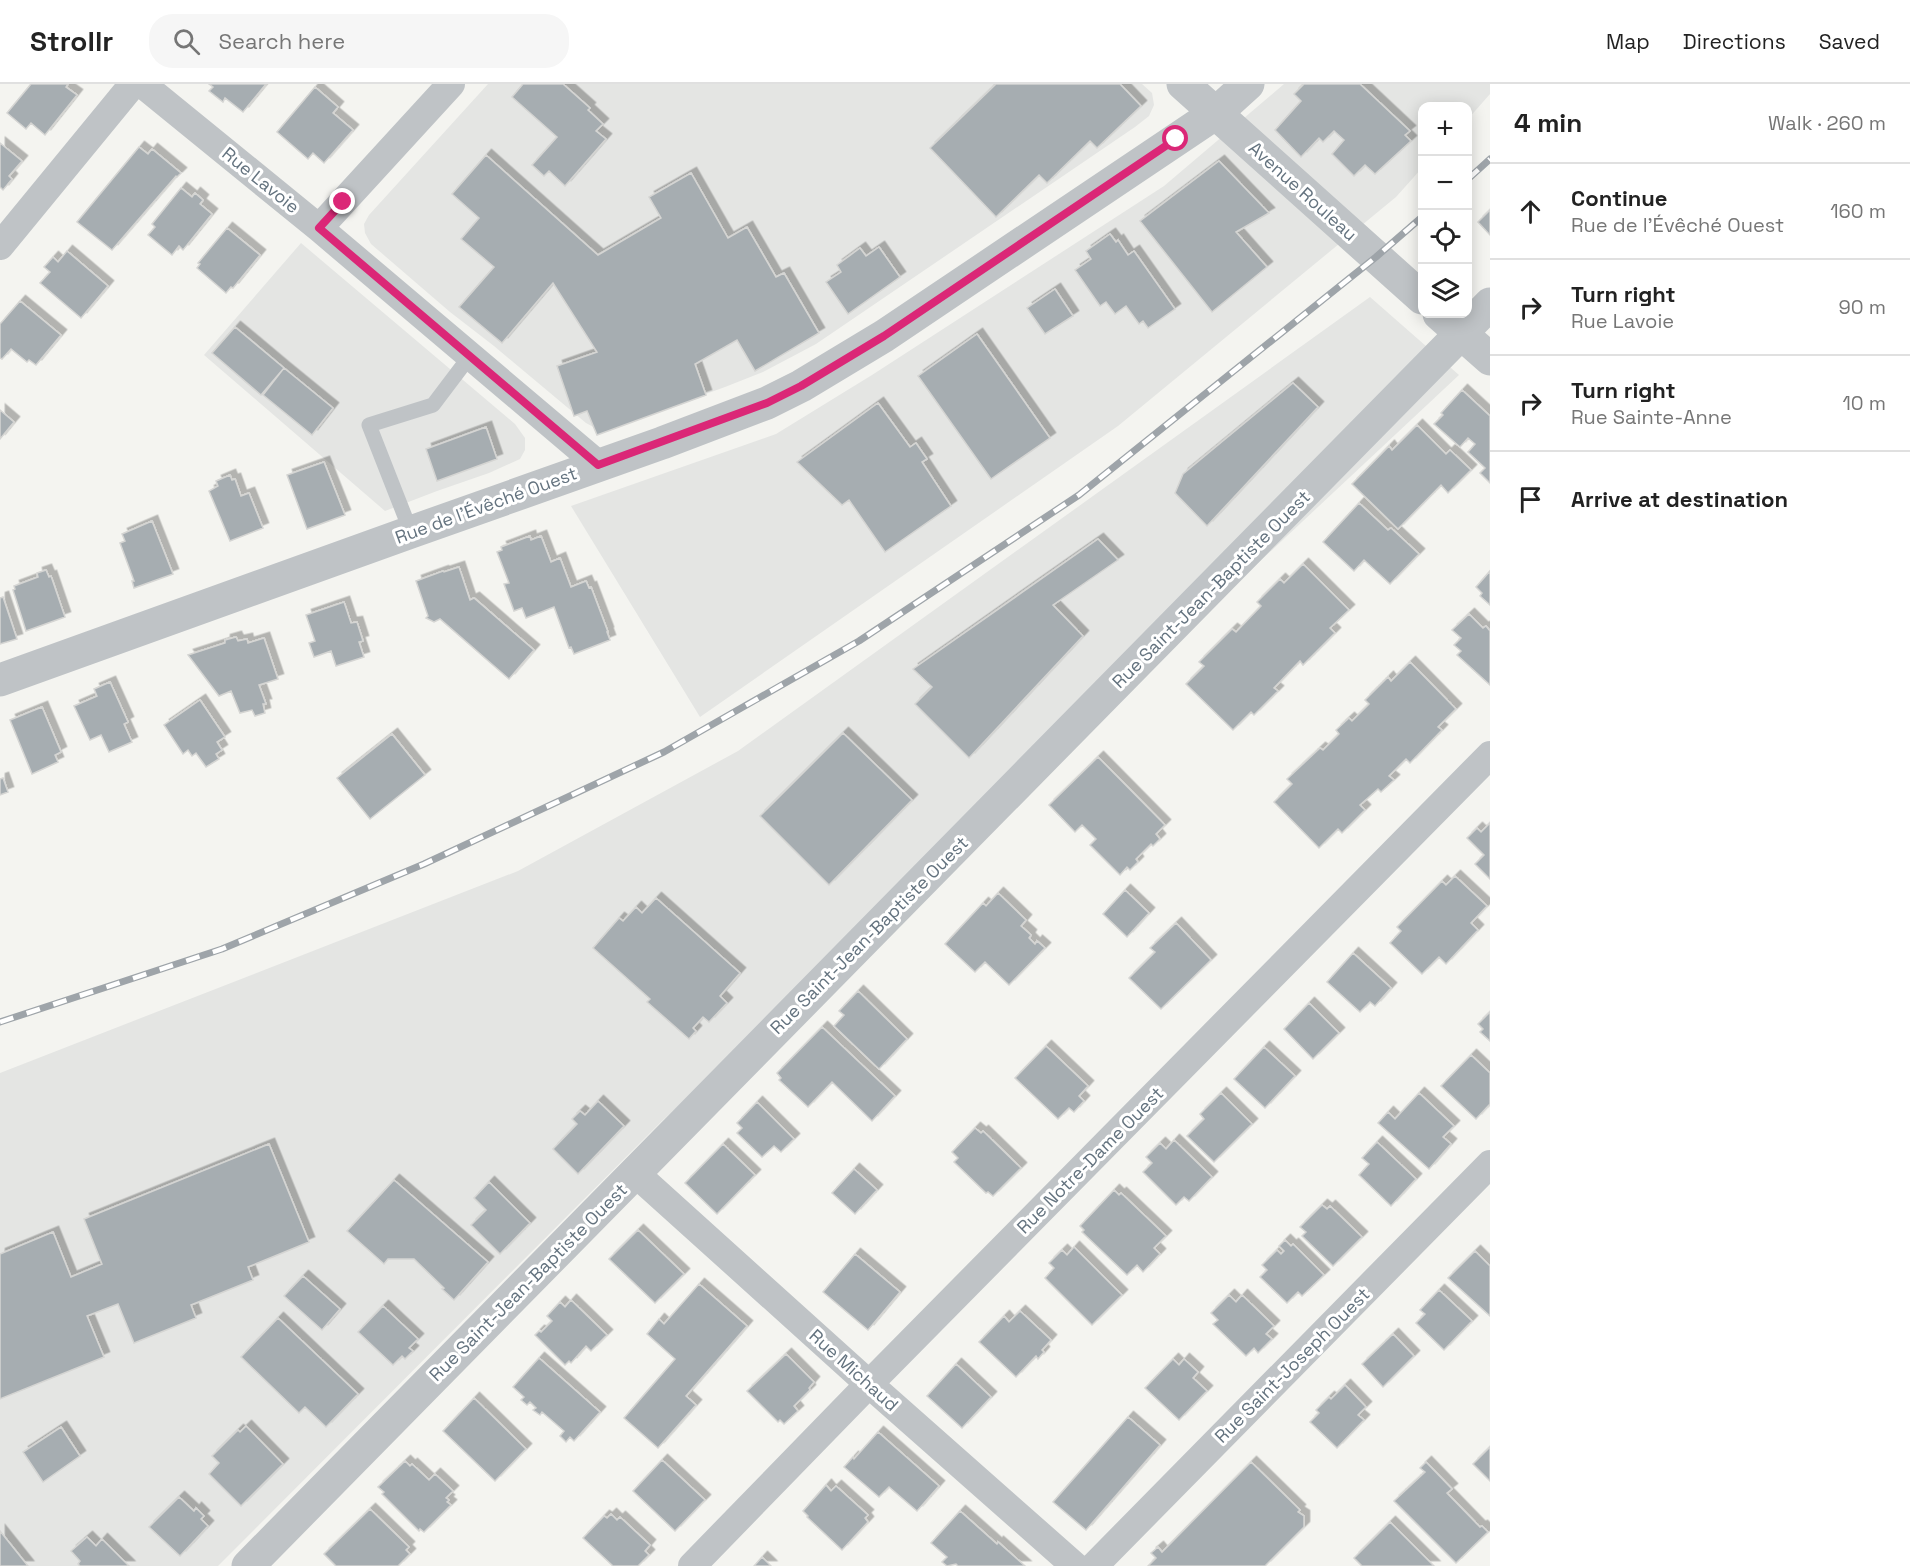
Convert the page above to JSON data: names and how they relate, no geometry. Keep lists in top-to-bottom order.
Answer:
{
  "streets": {
    "street": [
      "Rue Lavoie",
      "Avenue Rouleau",
      "Rue de l'Évêché Ouest",
      "Rue Saint-Jean-Baptiste Ouest",
      "Rue Notre-Dame Ouest",
      "Rue Saint-Joseph Ouest",
      "Rue Michaud"
    ]
  },
  "crossings": [
    ["Rue Lavoie", "Rue de l'Évêché Ouest"],
    ["Avenue Rouleau", "Rue de l'Évêché Ouest"],
    ["Rue Saint-Jean-Baptiste Ouest", "Rue Michaud"],
    ["Rue Notre-Dame Ouest", "Rue Michaud"]
  ],
  "page": {
    "header": "Strollr",
    "search": "Search here",
    "nav": ["Map", "Directions", "Saved"],
    "heading": ["4 min", "Walk · 260 m"],
    "map_buttons": ["+", "−"],
    "list": [
      ["Continue", "Rue de l'Évêché Ouest", "160 m"],
      ["Turn right", "Rue Lavoie", "90 m"],
      ["Turn right", "Rue Sainte-Anne", "10 m"],
      "Arrive at destination"
    ]
  }
}
